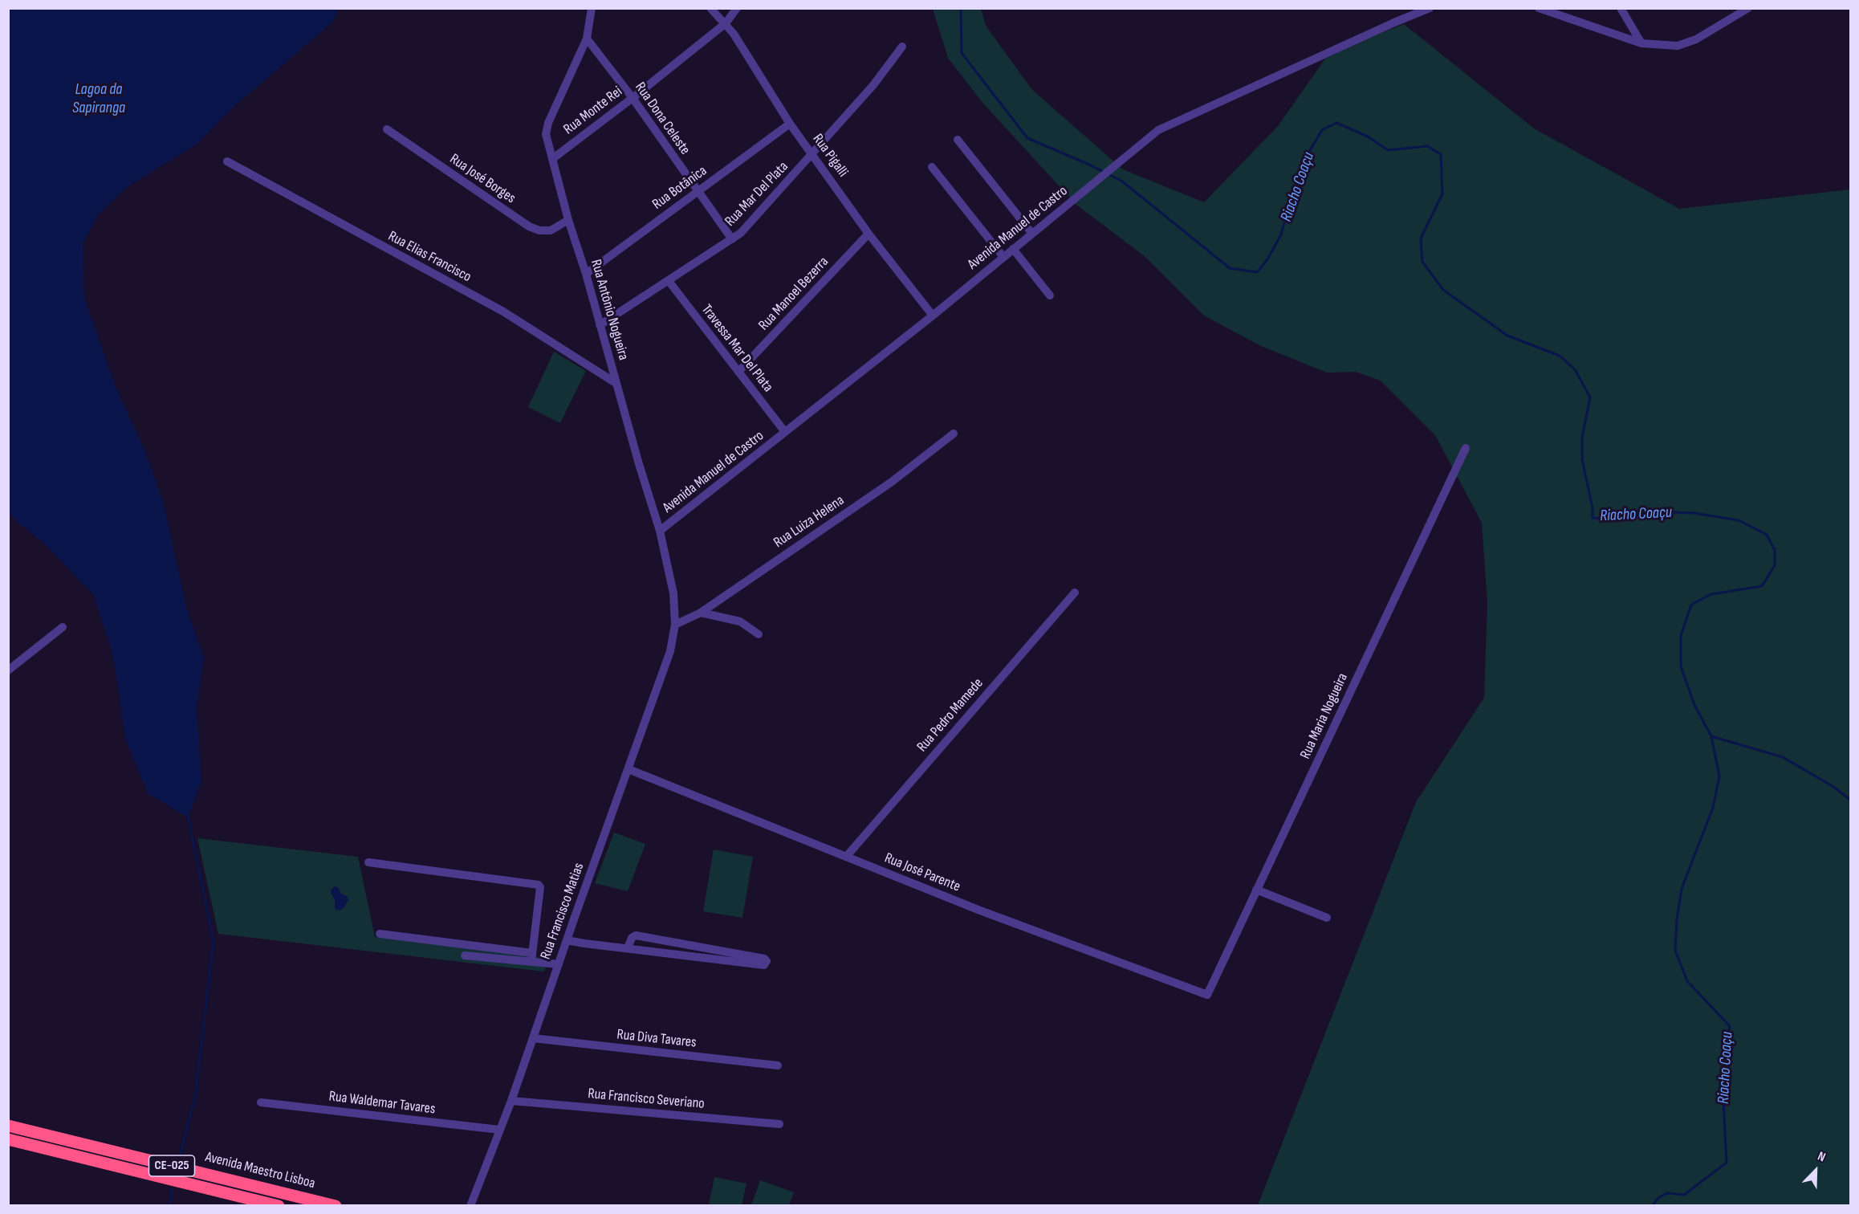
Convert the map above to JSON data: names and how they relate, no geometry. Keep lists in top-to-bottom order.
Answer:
{
  "streets": {
    "highway": ["CE-025", "Avenida Maestro Lisboa"],
    "street": [
      "Rua Monte Rei",
      "Rua Dona Celeste",
      "Rua Pigalli",
      "Rua José Borges",
      "Rua Botânica",
      "Rua Mar Del Plata",
      "Avenida Manuel de Castro",
      "Rua Elias Francisco",
      "Rua Manoel Bezerra",
      "Rua Antônio Nogueira",
      "Travessa Mar Del Plata",
      "Rua Luiza Helena",
      "Rua Pedro Mamede",
      "Rua Maria Nogueira",
      "Rua José Parente",
      "Rua Francisco Matias",
      "Rua Diva Tavares",
      "Rua Francisco Severiano",
      "Rua Waldemar Tavares"
    ]
  },
  "crossings": [
    ["Rua Monte Rei", "Rua Dona Celeste"],
    ["Rua Monte Rei", "Rua Pigalli"],
    ["Rua Monte Rei", "Rua Antônio Nogueira"],
    ["Rua Dona Celeste", "Rua Botânica"],
    ["Rua Dona Celeste", "Rua Mar Del Plata"],
    ["Rua Dona Celeste", "Rua Antônio Nogueira"],
    ["Rua Pigalli", "Rua Botânica"],
    ["Rua Pigalli", "Rua Mar Del Plata"],
    ["Rua Pigalli", "Avenida Manuel de Castro"],
    ["Rua Pigalli", "Rua Manoel Bezerra"],
    ["Rua José Borges", "Rua Antônio Nogueira"],
    ["Rua Botânica", "Rua Antônio Nogueira"],
    ["Rua Mar Del Plata", "Rua Antônio Nogueira"],
    ["Rua Mar Del Plata", "Travessa Mar Del Plata"],
    ["Avenida Manuel de Castro", "Rua Antônio Nogueira"],
    ["Avenida Manuel de Castro", "Travessa Mar Del Plata"],
    ["Rua Elias Francisco", "Rua Antônio Nogueira"],
    ["Rua Manoel Bezerra", "Travessa Mar Del Plata"],
    ["Rua Antônio Nogueira", "Rua Luiza Helena"],
    ["Rua Antônio Nogueira", "Rua Francisco Matias"],
    ["Rua Luiza Helena", "Rua Francisco Matias"],
    ["Rua Pedro Mamede", "Rua José Parente"],
    ["Rua Maria Nogueira", "Rua José Parente"],
    ["Rua José Parente", "Rua Francisco Matias"],
    ["Rua Francisco Matias", "Rua Diva Tavares"],
    ["Rua Francisco Matias", "Rua Francisco Severiano"],
    ["Rua Francisco Matias", "Rua Waldemar Tavares"]
  ],
  "water": ["Lagoa da Sapiranga", "Riacho Coaçu"],
  "north": "top right"
}
